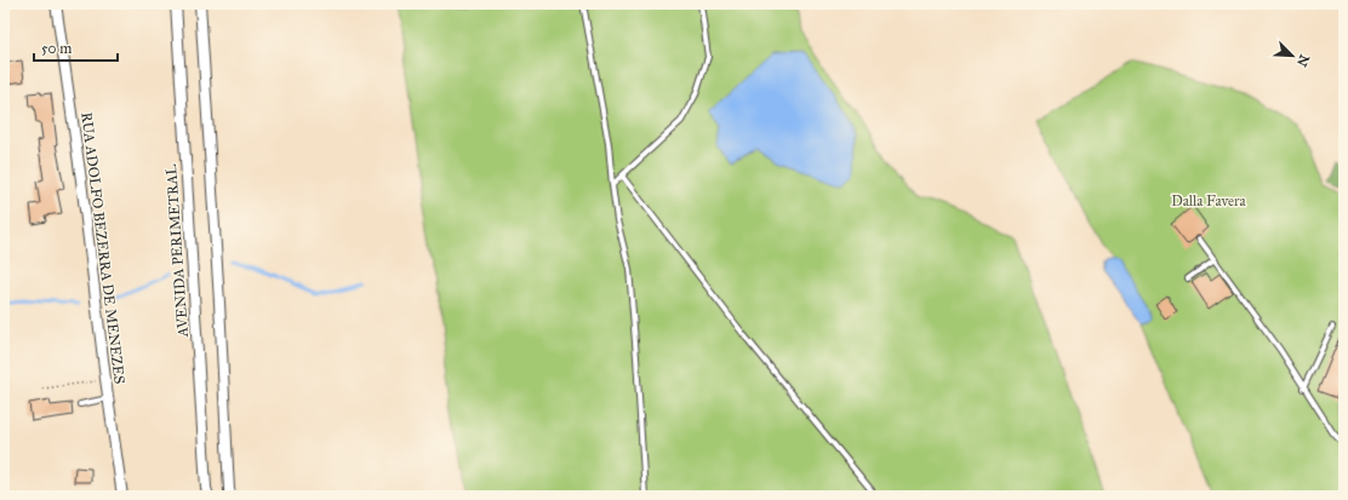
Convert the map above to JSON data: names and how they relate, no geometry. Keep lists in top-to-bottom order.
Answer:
{
  "streets": {
    "street": ["RUA ADOLFO BEZERRA DE MENEZES", "AVENIDA PERIMETRAL"]
  },
  "parks": ["Dalla Favera"],
  "scale_bar": "50 m",
  "north": "bottom right"
}
